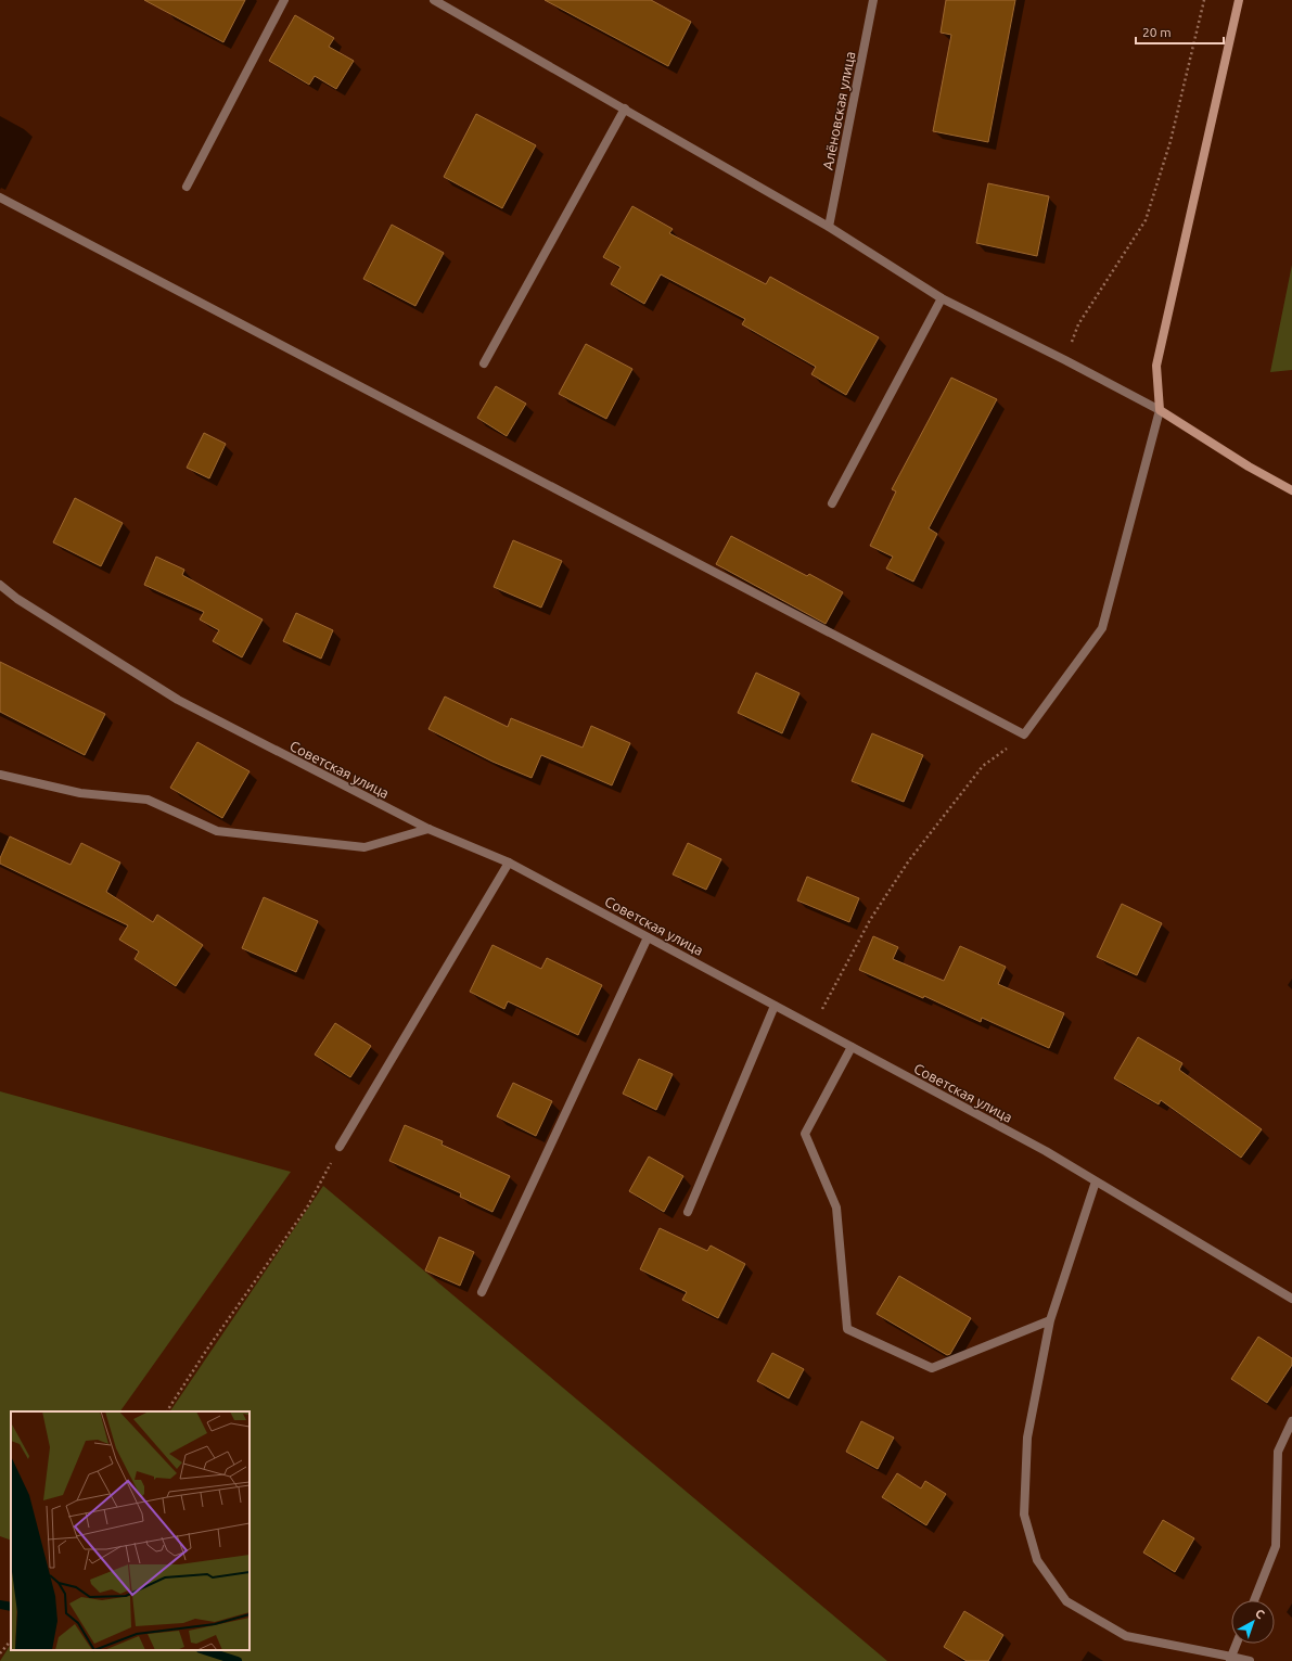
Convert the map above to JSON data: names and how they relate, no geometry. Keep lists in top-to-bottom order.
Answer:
{
  "streets": {
    "street": ["Алёновская улица", "Советская улица"]
  },
  "scale_bar": "20 m",
  "north": "top right"
}
